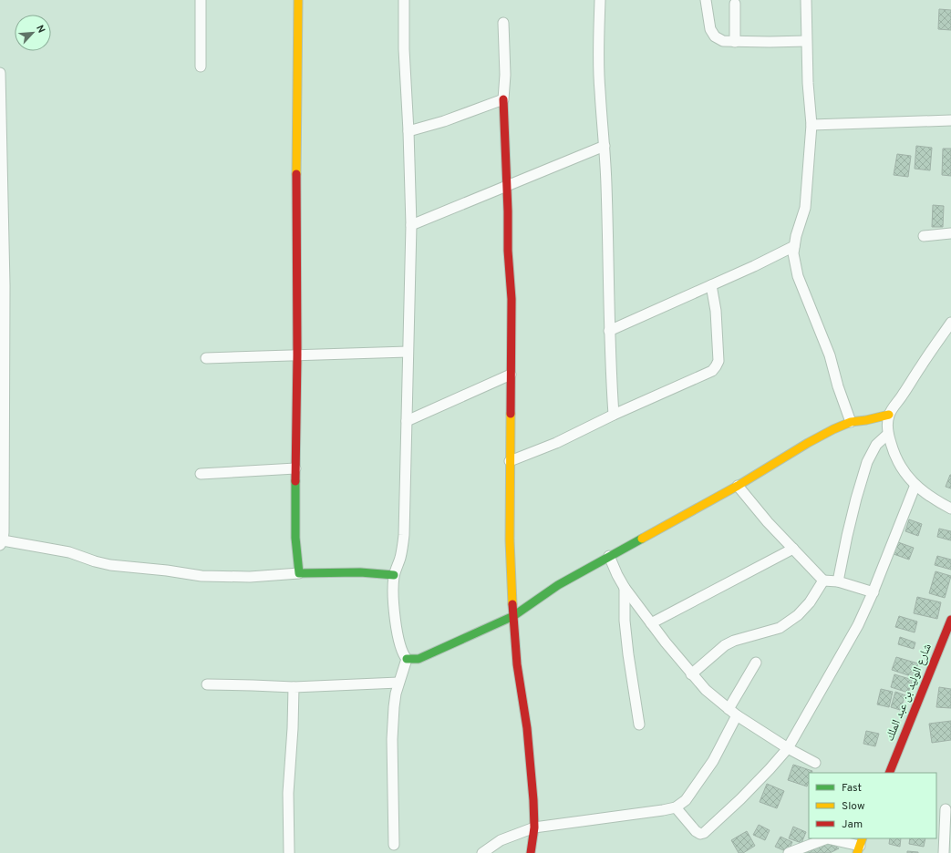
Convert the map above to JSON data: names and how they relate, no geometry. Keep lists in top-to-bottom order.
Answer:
{
  "streets": {
    "street": ["شارع الوليد بن عبد الملك"]
  },
  "legend": ["Fast", "Slow", "Jam"],
  "north": "top right"
}
